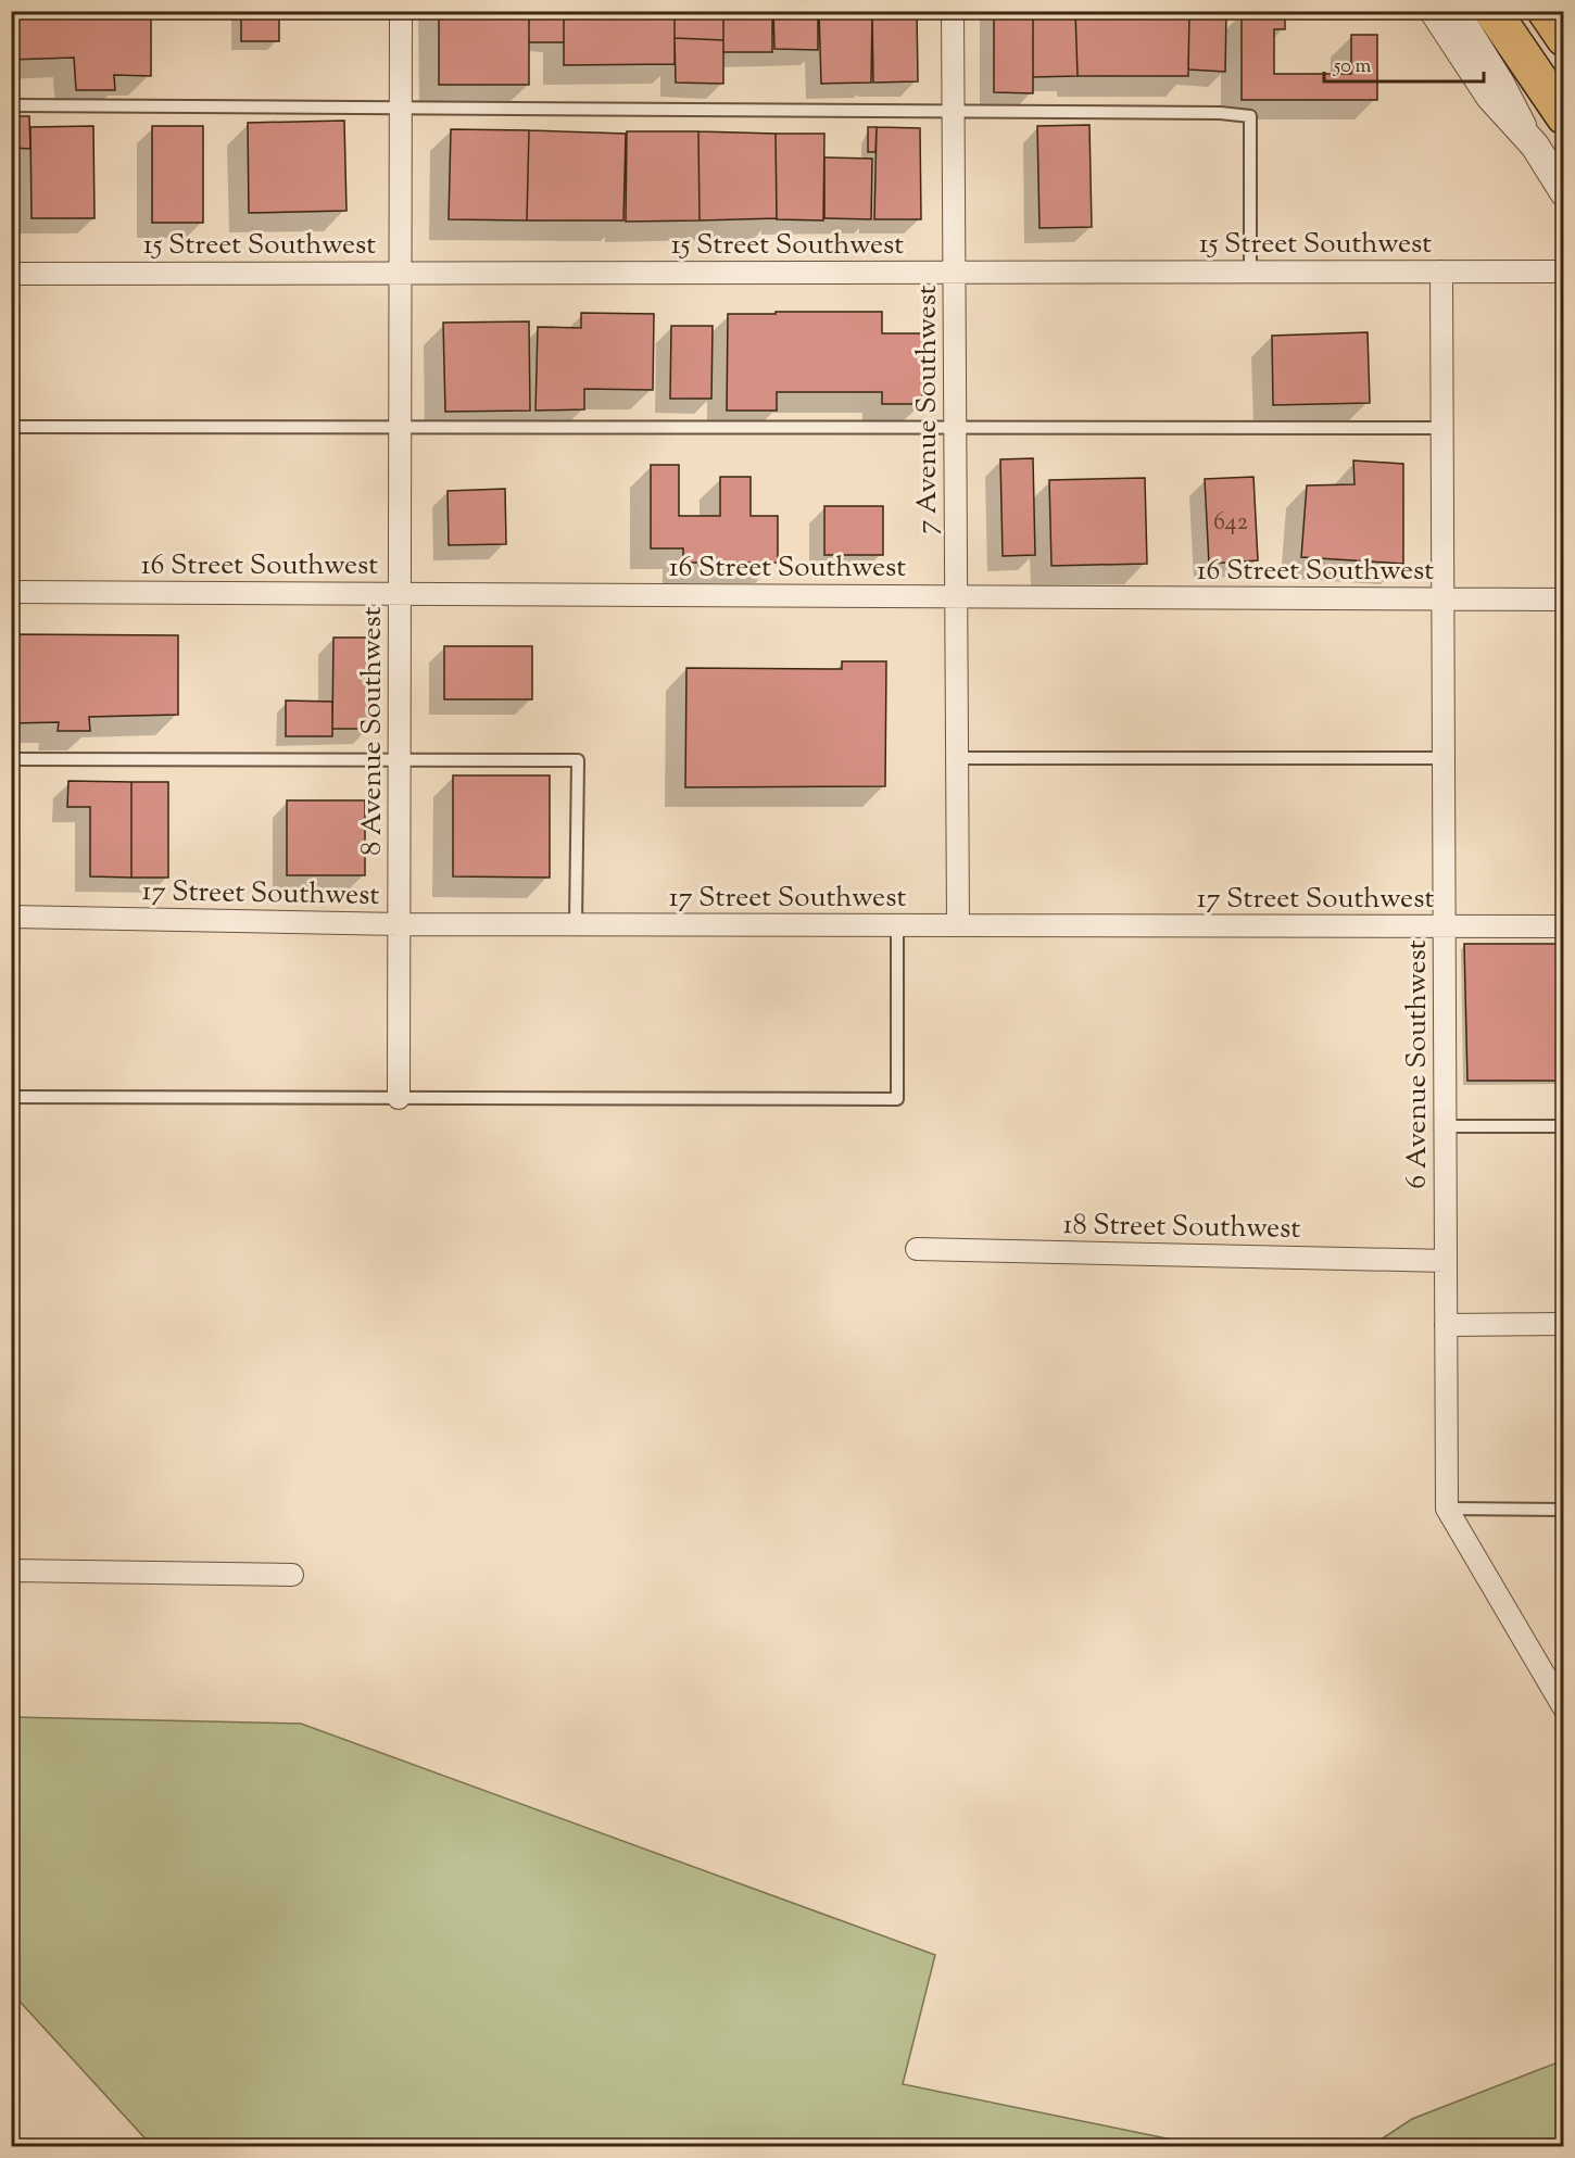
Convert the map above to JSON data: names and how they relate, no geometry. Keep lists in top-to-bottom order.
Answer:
{
  "streets": {
    "street": [
      "15 Street Southwest",
      "7 Avenue Southwest",
      "16 Street Southwest",
      "8 Avenue Southwest",
      "17 Street Southwest",
      "6 Avenue Southwest",
      "18 Street Southwest"
    ]
  },
  "crossings": [
    ["15 Street Southwest", "7 Avenue Southwest"],
    ["15 Street Southwest", "8 Avenue Southwest"],
    ["15 Street Southwest", "6 Avenue Southwest"],
    ["7 Avenue Southwest", "16 Street Southwest"],
    ["7 Avenue Southwest", "17 Street Southwest"],
    ["16 Street Southwest", "8 Avenue Southwest"],
    ["16 Street Southwest", "6 Avenue Southwest"],
    ["8 Avenue Southwest", "17 Street Southwest"],
    ["17 Street Southwest", "6 Avenue Southwest"],
    ["6 Avenue Southwest", "18 Street Southwest"]
  ],
  "house_numbers": ["642"],
  "scale_bar": "50 m"
}
